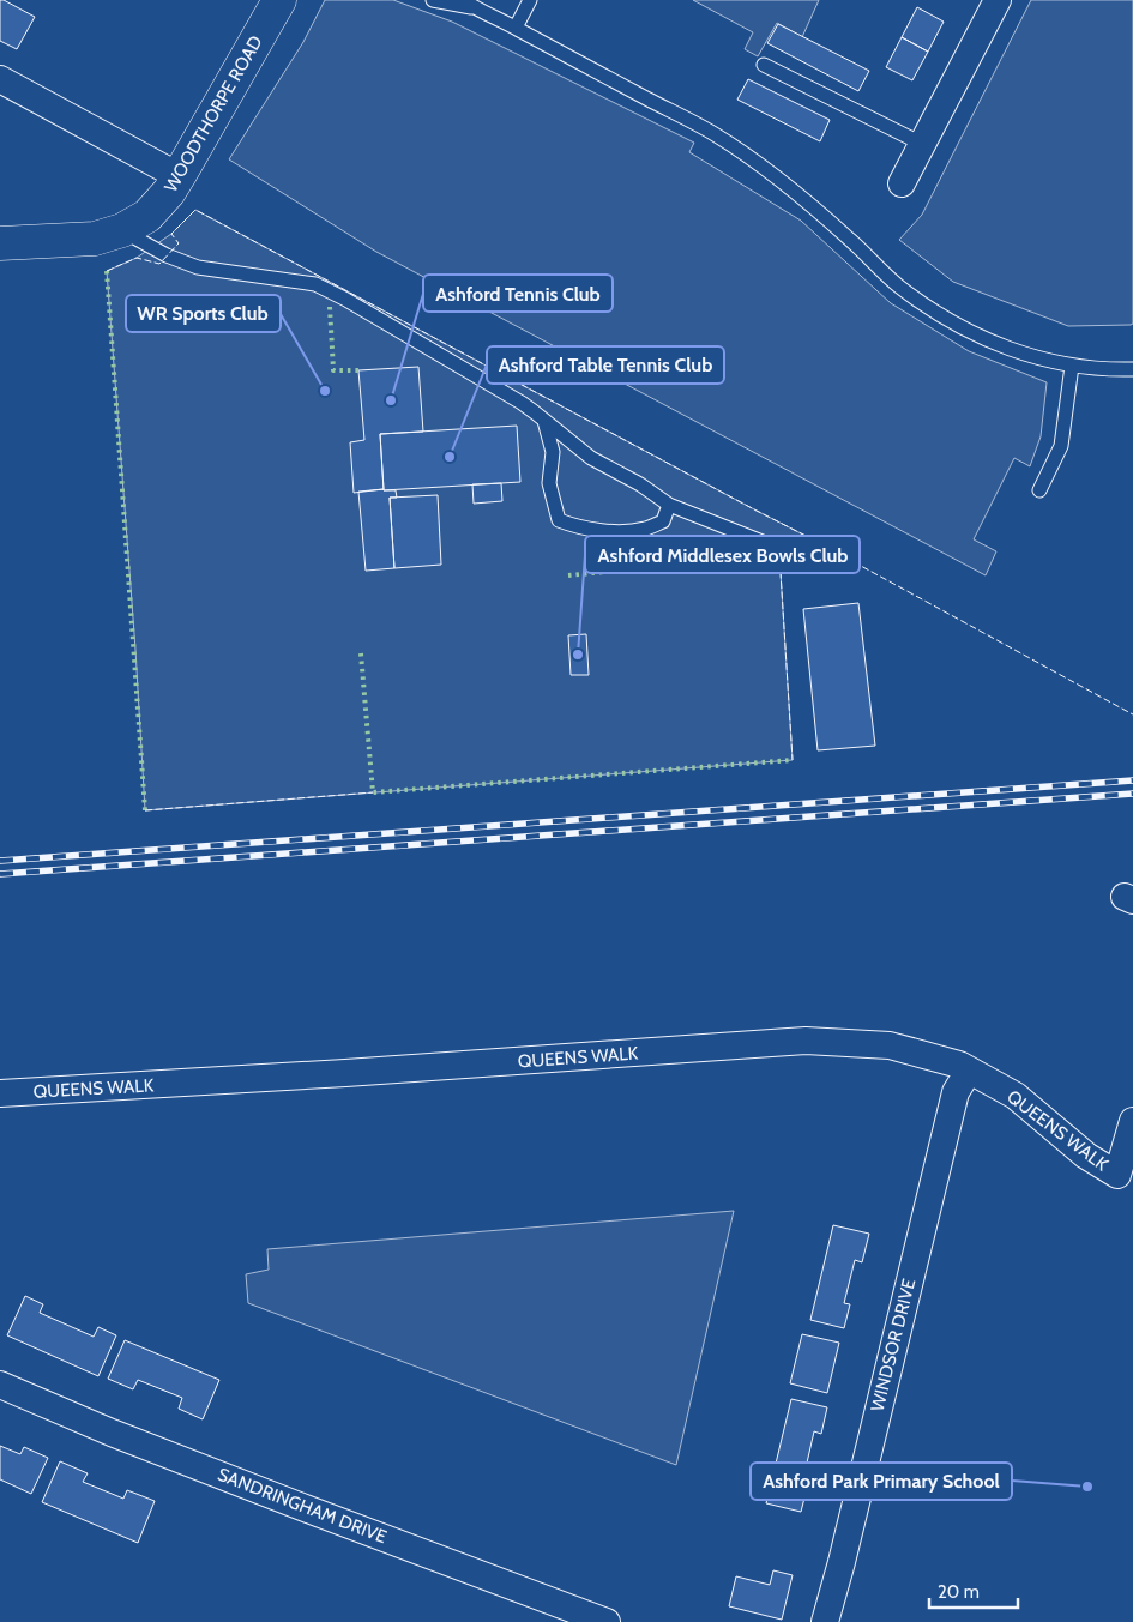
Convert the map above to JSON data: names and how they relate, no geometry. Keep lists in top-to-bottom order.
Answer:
{
  "streets": {
    "street": [
      "WOODTHORPE ROAD",
      "QUEENS WALK",
      "WINDSOR DRIVE",
      "SANDRINGHAM DRIVE"
    ]
  },
  "crossings": [
    ["QUEENS WALK", "WINDSOR DRIVE"]
  ],
  "places": [
    "WR Sports Club",
    "Ashford Tennis Club",
    "Ashford Table Tennis Club",
    "Ashford Middlesex Bowls Club",
    "Ashford Park Primary School"
  ],
  "scale_bar": "20 m"
}
